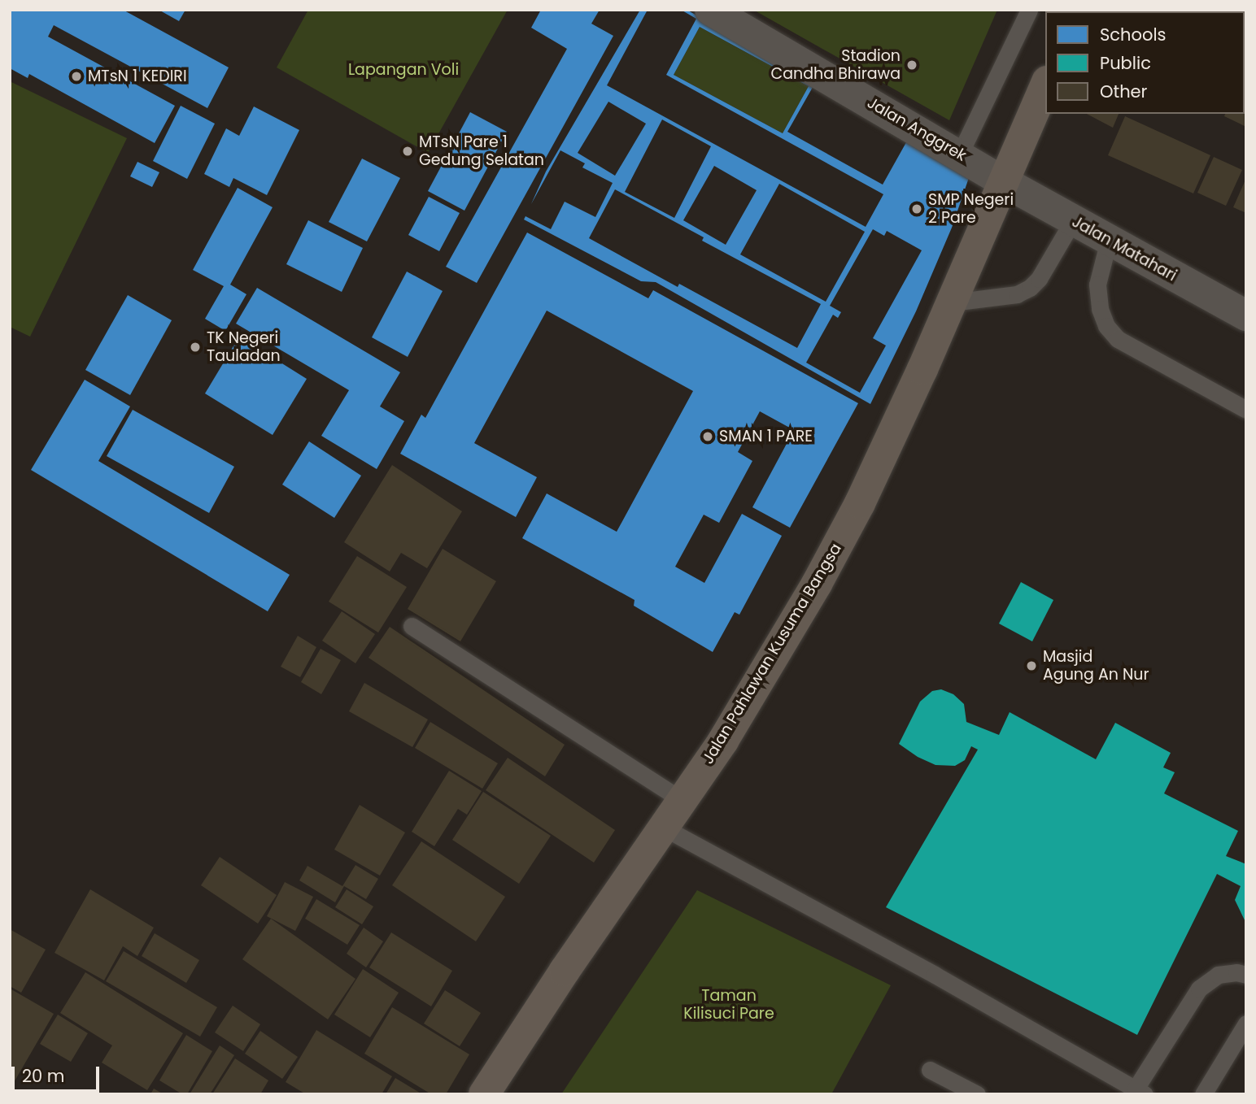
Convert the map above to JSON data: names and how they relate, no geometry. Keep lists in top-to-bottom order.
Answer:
{
  "streets": {
    "main road": ["Jalan Pahlawan Kusuma Bangsa"],
    "street": ["Jalan Anggrek", "Jalan Matahari"]
  },
  "crossings": [
    ["Jalan Anggrek", "Jalan Matahari"],
    ["Jalan Anggrek", "Jalan Pahlawan Kusuma Bangsa"],
    ["Jalan Matahari", "Jalan Pahlawan Kusuma Bangsa"]
  ],
  "parks": ["Lapangan Voli", "Taman Kilisuci Pare"],
  "places": [
    "Stadion Candha Bhirawa",
    "MTsN 1 KEDIRI",
    "MTsN Pare 1 Gedung Selatan",
    "SMP Negeri 2 Pare",
    "TK Negeri Tauladan",
    "SMAN 1 PARE",
    "Masjid Agung An Nur"
  ],
  "legend": ["Schools", "Public", "Other"],
  "scale_bar": "20 m"
}
